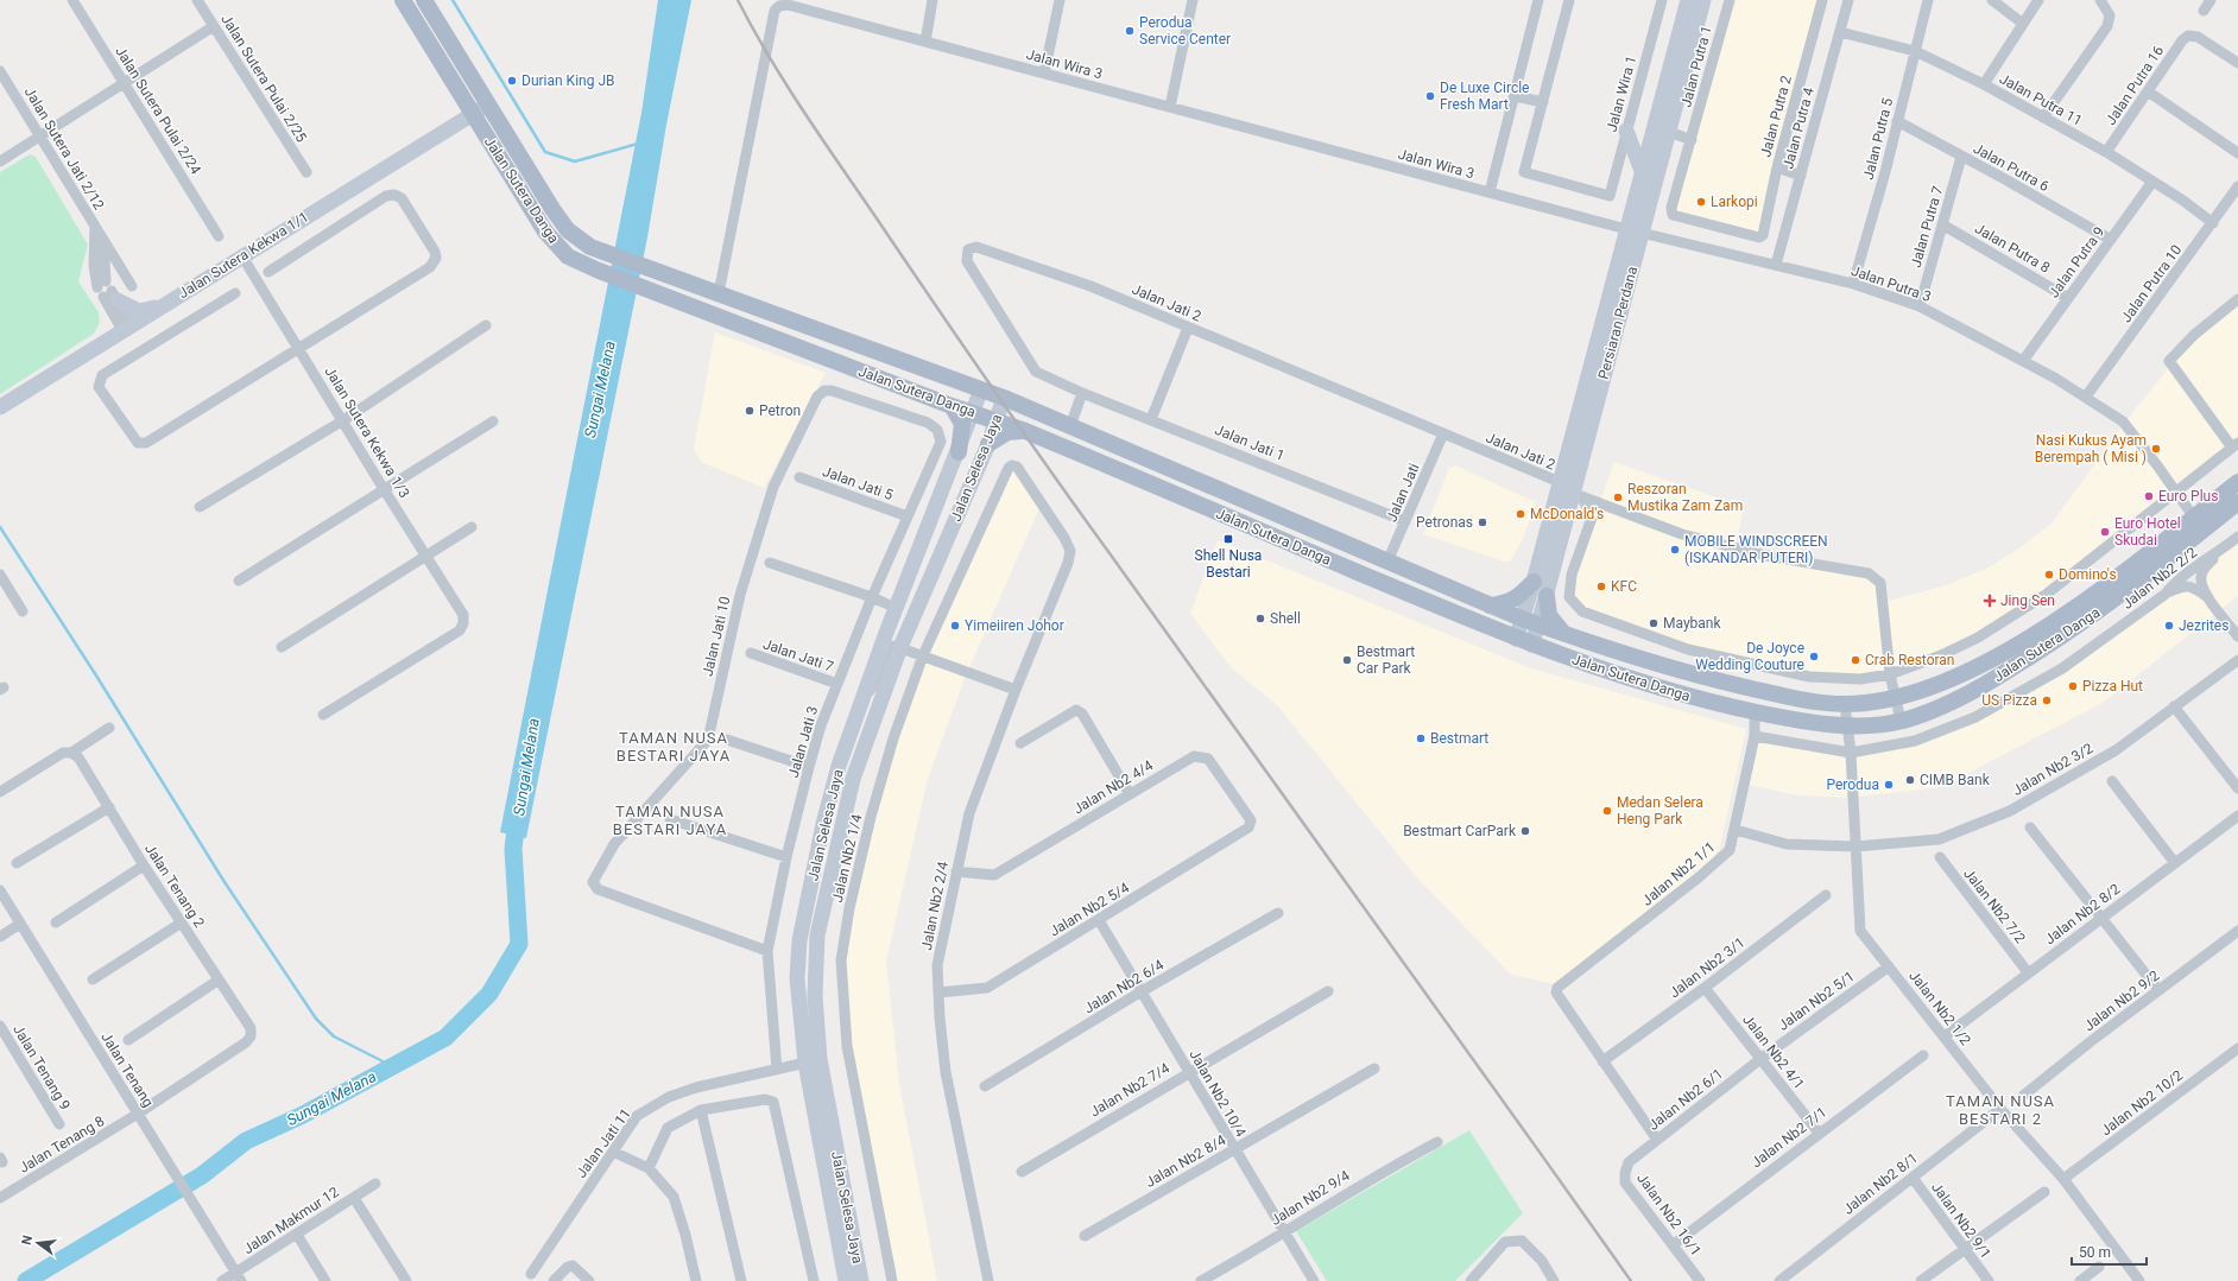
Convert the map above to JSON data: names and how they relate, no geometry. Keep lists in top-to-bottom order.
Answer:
{
  "streets": {
    "main road": [
      "Jalan Sutera Danga",
      "Jalan Sutera Kekwa 1/1",
      "Persiaran Perdana",
      "Jalan Selesa Jaya"
    ],
    "street": [
      "Jalan Wira 3",
      "Jalan Putra 1",
      "Jalan Sutera Pulai 2/25",
      "Jalan Putra 16",
      "Jalan Wira 1",
      "Jalan Putra 11",
      "Jalan Sutera Pulai 2/24",
      "Jalan Putra 2",
      "Jalan Putra 4",
      "Jalan Putra 5",
      "Jalan Sutera Jati 2/12",
      "Jalan Putra 6",
      "Jalan Putra 7",
      "Jalan Putra 8",
      "Jalan Putra 9",
      "Jalan Putra 3",
      "Jalan Putra 10",
      "Jalan Jati 2",
      "Jalan Sutera Kekwa 1/3",
      "Jalan Jati 1",
      "Jalan Jati 5",
      "Jalan Jati",
      "Jalan Nb2 2/2",
      "Jalan Jati 10",
      "Jalan Jati 7",
      "Jalan Jati 3",
      "Jalan Nb2 3/2",
      "Jalan Nb2 4/4",
      "Jalan Nb2 1/4",
      "Jalan Nb2 1/1",
      "Jalan Tenang 2",
      "Jalan Nb2 2/4",
      "Jalan Nb2 7/2",
      "Jalan Nb2 5/4",
      "Jalan Nb2 8/2",
      "Jalan Nb2 3/1",
      "Jalan Nb2 6/4",
      "Jalan Nb2 5/1",
      "Jalan Nb2 9/2",
      "Jalan Nb2 1/2",
      "Jalan Nb2 4/1",
      "Jalan Tenang 9",
      "Jalan Tenang",
      "Jalan Nb2 7/4",
      "Jalan Nb2 10/4",
      "Jalan Nb2 6/1",
      "Jalan Nb2 10/2",
      "Jalan Nb2 7/1",
      "Jalan Jati 11",
      "Jalan Tenang 8",
      "Jalan Nb2 8/4",
      "Jalan Nb2 8/1",
      "Jalan Nb2 9/4",
      "Jalan Nb2 16/1",
      "Jalan Makmur 12",
      "Jalan Nb2 9/1"
    ]
  },
  "crossings": [
    ["Jalan Wira 3", "Jalan Sutera Danga"],
    ["Jalan Wira 3", "Jalan Putra 3"],
    ["Jalan Wira 3", "Persiaran Perdana"],
    ["Jalan Putra 1", "Jalan Putra 2"],
    ["Jalan Putra 16", "Jalan Putra 11"],
    ["Jalan Putra 11", "Jalan Putra 4"],
    ["Jalan Putra 11", "Jalan Putra 5"],
    ["Jalan Putra 11", "Jalan Putra 9"],
    ["Jalan Putra 11", "Jalan Putra 10"],
    ["Jalan Putra 4", "Jalan Putra 3"],
    ["Jalan Putra 5", "Jalan Putra 6"],
    ["Jalan Putra 5", "Jalan Putra 3"],
    ["Jalan Sutera Jati 2/12", "Jalan Sutera Kekwa 1/1"],
    ["Jalan Putra 6", "Jalan Putra 7"],
    ["Jalan Putra 6", "Jalan Putra 9"],
    ["Jalan Sutera Danga", "Jalan Sutera Kekwa 1/1"],
    ["Jalan Sutera Danga", "Jalan Putra 3"],
    ["Jalan Sutera Danga", "Persiaran Perdana"],
    ["Jalan Sutera Danga", "Jalan Selesa Jaya"],
    ["Jalan Sutera Danga", "Jalan Jati"],
    ["Jalan Sutera Danga", "Jalan Nb2 1/1"],
    ["Jalan Sutera Danga", "Jalan Nb2 1/2"],
    ["Jalan Putra 7", "Jalan Putra 8"],
    ["Jalan Putra 7", "Jalan Putra 3"],
    ["Jalan Putra 8", "Jalan Putra 9"],
    ["Jalan Sutera Kekwa 1/1", "Jalan Sutera Kekwa 1/3"],
    ["Jalan Putra 9", "Jalan Putra 3"],
    ["Jalan Putra 3", "Jalan Putra 10"],
    ["Jalan Putra 3", "Persiaran Perdana"],
    ["Jalan Jati 2", "Persiaran Perdana"],
    ["Jalan Jati 2", "Jalan Jati 1"],
    ["Jalan Jati 2", "Jalan Jati"],
    ["Jalan Jati 1", "Jalan Jati"],
    ["Jalan Selesa Jaya", "Jalan Jati 11"],
    ["Jalan Jati 5", "Jalan Jati 3"],
    ["Jalan Nb2 2/2", "Jalan Nb2 1/1"],
    ["Jalan Nb2 2/2", "Jalan Nb2 1/2"],
    ["Jalan Jati 10", "Jalan Jati 3"],
    ["Jalan Jati 7", "Jalan Jati 3"],
    ["Jalan Jati 3", "Jalan Jati 11"],
    ["Jalan Nb2 3/2", "Jalan Nb2 1/1"],
    ["Jalan Nb2 3/2", "Jalan Nb2 1/2"],
    ["Jalan Nb2 4/4", "Jalan Nb2 2/4"],
    ["Jalan Nb2 4/4", "Jalan Nb2 5/4"],
    ["Jalan Nb2 1/4", "Jalan Nb2 2/4"],
    ["Jalan Nb2 1/1", "Jalan Nb2 3/1"],
    ["Jalan Tenang 2", "Jalan Tenang 8"],
    ["Jalan Nb2 2/4", "Jalan Nb2 5/4"],
    ["Jalan Nb2 7/2", "Jalan Nb2 8/2"],
    ["Jalan Nb2 5/4", "Jalan Nb2 10/4"],
    ["Jalan Nb2 8/2", "Jalan Nb2 1/2"],
    ["Jalan Nb2 3/1", "Jalan Nb2 4/1"],
    ["Jalan Nb2 6/4", "Jalan Nb2 10/4"],
    ["Jalan Nb2 5/1", "Jalan Nb2 1/2"],
    ["Jalan Nb2 5/1", "Jalan Nb2 4/1"],
    ["Jalan Nb2 5/1", "Jalan Nb2 6/1"],
    ["Jalan Nb2 1/2", "Jalan Nb2 10/2"],
    ["Jalan Nb2 1/2", "Jalan Nb2 8/1"],
    ["Jalan Nb2 4/1", "Jalan Nb2 6/1"],
    ["Jalan Nb2 4/1", "Jalan Nb2 7/1"],
    ["Jalan Tenang", "Jalan Tenang 8"],
    ["Jalan Tenang", "Jalan Makmur 12"],
    ["Jalan Nb2 7/4", "Jalan Nb2 10/4"],
    ["Jalan Nb2 10/4", "Jalan Nb2 8/4"],
    ["Jalan Nb2 10/4", "Jalan Nb2 9/4"],
    ["Jalan Nb2 6/1", "Jalan Nb2 16/1"],
    ["Jalan Nb2 7/1", "Jalan Nb2 16/1"],
    ["Jalan Nb2 8/1", "Jalan Nb2 9/1"]
  ],
  "districts": ["TAMAN NUSA BESTARI JAYA", "TAMAN NUSA BESTARI JAYA", "TAMAN NUSA BESTARI 2"],
  "water": ["Sungai Melana"],
  "places": {
    "other": [
      "Perodua Service Center",
      "Durian King JB",
      "De Luxe Circle Fresh Mart",
      "Larkopi",
      "Petron",
      "Nasi Kukus Ayam Berempah ( Misi )",
      "Euro Plus",
      "Reszoran Mustika Zam Zam",
      "McDonald's",
      "Petronas",
      "Euro Hotel Skudai",
      "MOBILE WINDSCREEN (ISKANDAR PUTERI)",
      "Domino's",
      "KFC",
      "Shell",
      "Maybank",
      "Yimeiiren Johor",
      "Jezrites",
      "De Joyce Wedding Couture",
      "Bestmart Car Park",
      "Crab Restoran",
      "Pizza Hut",
      "US Pizza",
      "Bestmart",
      "CIMB Bank",
      "Perodua",
      "Medan Selera Heng Park",
      "Bestmart CarPark"
    ],
    "transit": ["Shell Nusa Bestari"],
    "health": ["Jing Sen"]
  },
  "scale_bar": "50 m",
  "north": "left"
}
